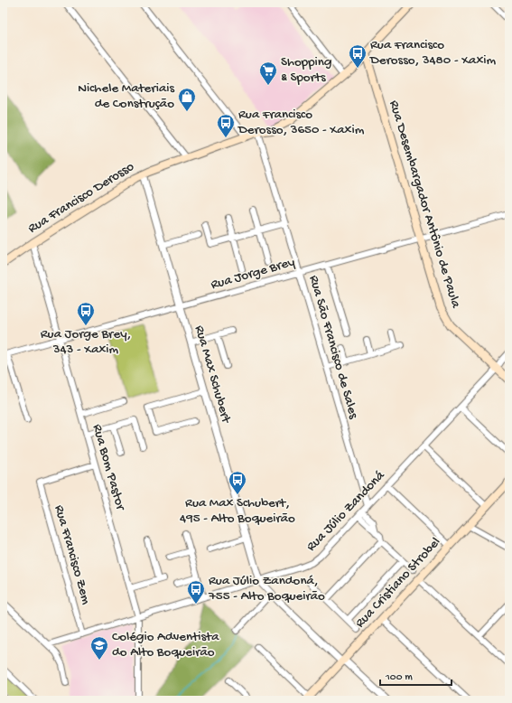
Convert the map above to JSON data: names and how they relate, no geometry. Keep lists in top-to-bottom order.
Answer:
{
  "streets": {
    "main road": ["Rua Francisco Derosso", "Rua Desembargador Antônio de Paula", "Rua Cristiano Strobel"],
    "street": [
      "Rua Jorge Brey",
      "Rua São Francisco de Sales",
      "Rua Max Schubert",
      "Rua Bom Pastor",
      "Rua Júlio Zandoná",
      "Rua Francisco Zem"
    ]
  },
  "crossings": [
    ["Rua Francisco Derosso", "Rua Desembargador Antônio de Paula"],
    ["Rua Francisco Derosso", "Rua São Francisco de Sales"],
    ["Rua Francisco Derosso", "Rua Max Schubert"],
    ["Rua Francisco Derosso", "Rua Bom Pastor"],
    ["Rua Desembargador Antônio de Paula", "Rua Jorge Brey"],
    ["Rua Desembargador Antônio de Paula", "Rua Júlio Zandoná"],
    ["Rua Jorge Brey", "Rua São Francisco de Sales"],
    ["Rua Jorge Brey", "Rua Max Schubert"],
    ["Rua Jorge Brey", "Rua Bom Pastor"],
    ["Rua São Francisco de Sales", "Rua Júlio Zandoná"],
    ["Rua Max Schubert", "Rua Júlio Zandoná"],
    ["Rua Bom Pastor", "Rua Júlio Zandoná"],
    ["Rua Bom Pastor", "Rua Francisco Zem"],
    ["Rua Júlio Zandoná", "Rua Francisco Zem"]
  ],
  "places": {
    "bus stop": [
      "Rua Francisco Derosso, 3480 - Xaxim",
      "Rua Francisco Derosso, 3650 - Xaxim",
      "Rua Jorge Brey, 343 - Xaxim",
      "Rua Max Schubert, 495 - Alto Boqueirão",
      "Rua Júlio Zandoná, 755 - Alto Boqueirão"
    ],
    "supermarket": ["Shopping & Sports"],
    "shop": ["Nichele Materiais de Construção"],
    "school or university": ["Colégio Adventista do Alto Boqueirão"]
  },
  "scale_bar": "100 m"
}
